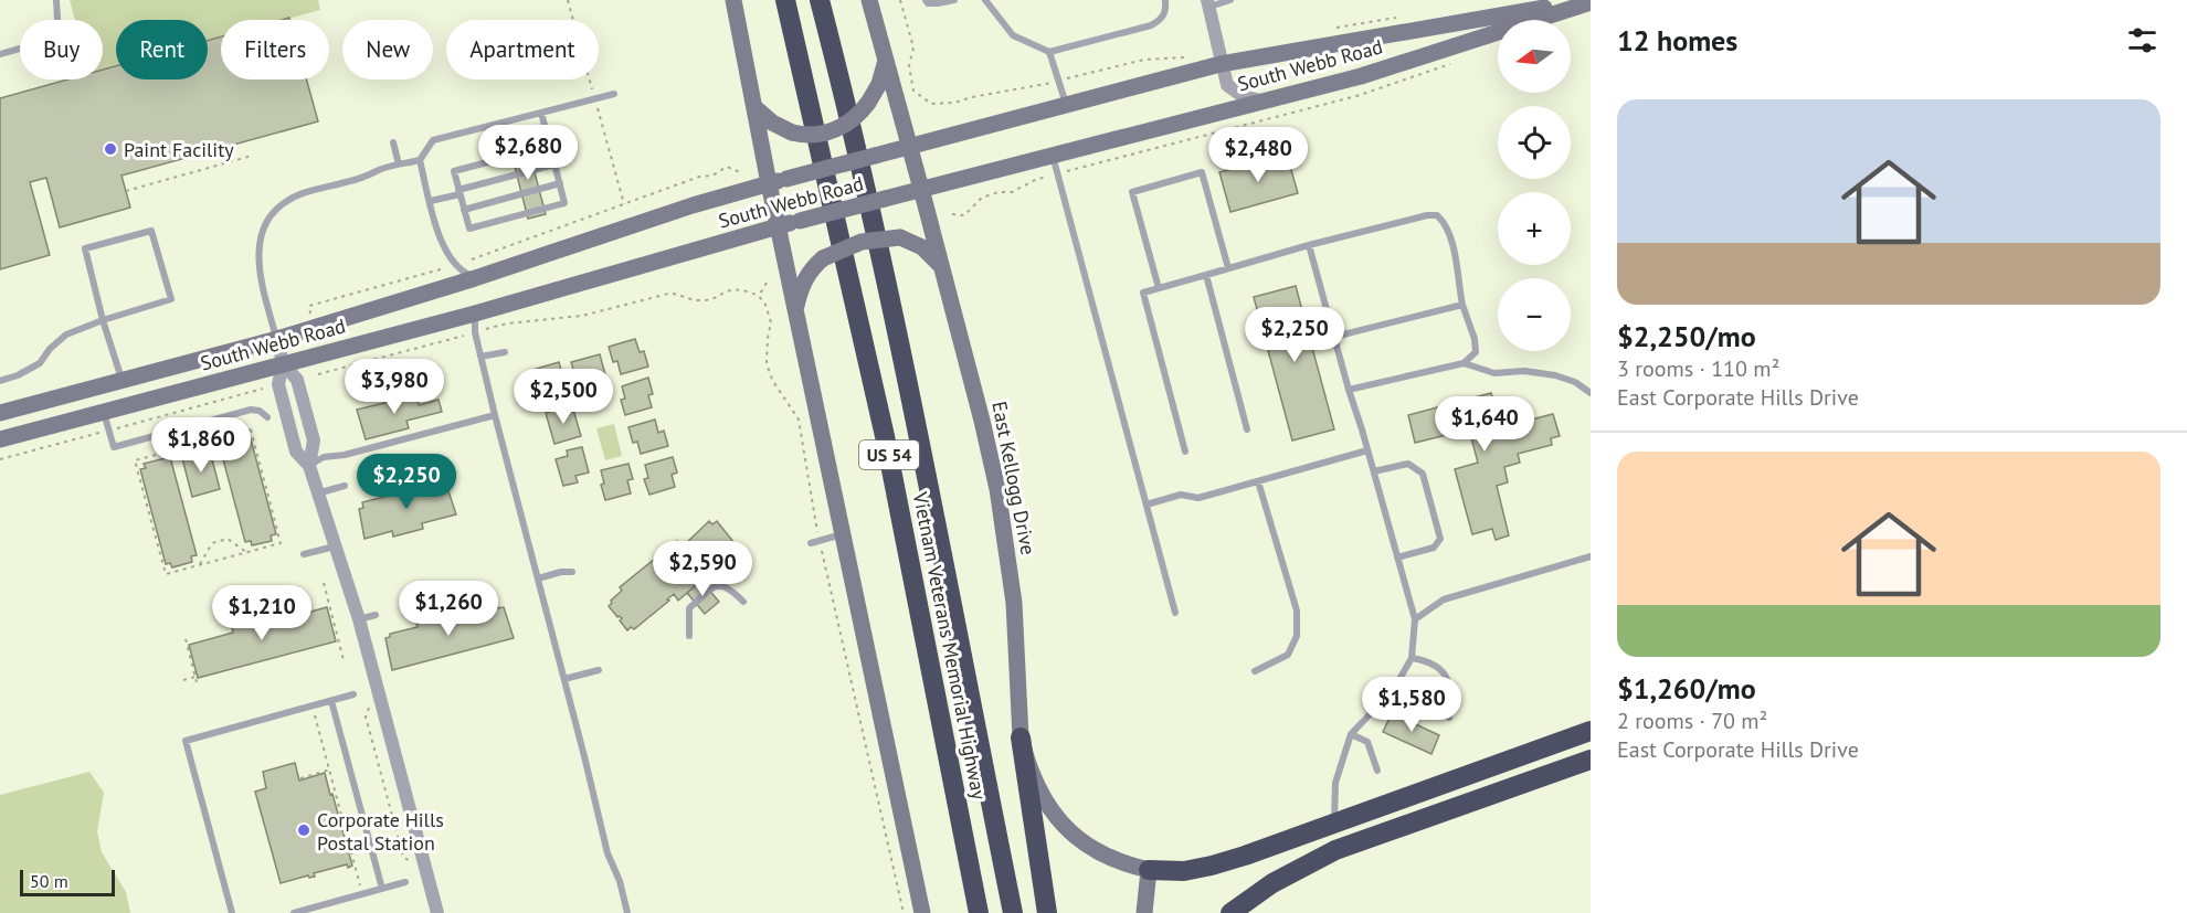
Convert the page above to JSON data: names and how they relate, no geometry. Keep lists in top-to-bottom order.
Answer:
{
  "streets": {
    "highway": ["US 54", "Vietnam Veterans Memorial Highway"],
    "main road": ["South Webb Road", "East Kellogg Drive"]
  },
  "crossings": [
    ["South Webb Road", "East Kellogg Drive"]
  ],
  "places": ["Paint Facility", "Corporate Hills Postal Station"],
  "scale_bar": "50 m",
  "north": "left",
  "page": {
    "heading": "12 homes",
    "map_buttons": ["+", "−"],
    "chip": [
      "Buy",
      "Rent",
      "Filters",
      "New",
      "Apartment"
    ],
    "list": [
      {
        "name": "$2,250/mo",
        "note": "3 rooms · 110 m² · East Corporate Hills Drive"
      },
      {
        "name": "$1,260/mo",
        "note": "2 rooms · 70 m² · East Corporate Hills Drive"
      }
    ],
    "price": [
      "$2,680",
      "$2,480",
      "$2,250",
      "$3,980",
      "$2,500",
      "$1,640",
      "$1,860",
      "$2,250",
      "$2,590",
      "$1,260",
      "$1,210",
      "$1,580"
    ],
    "scale": "50 m"
  }
}
